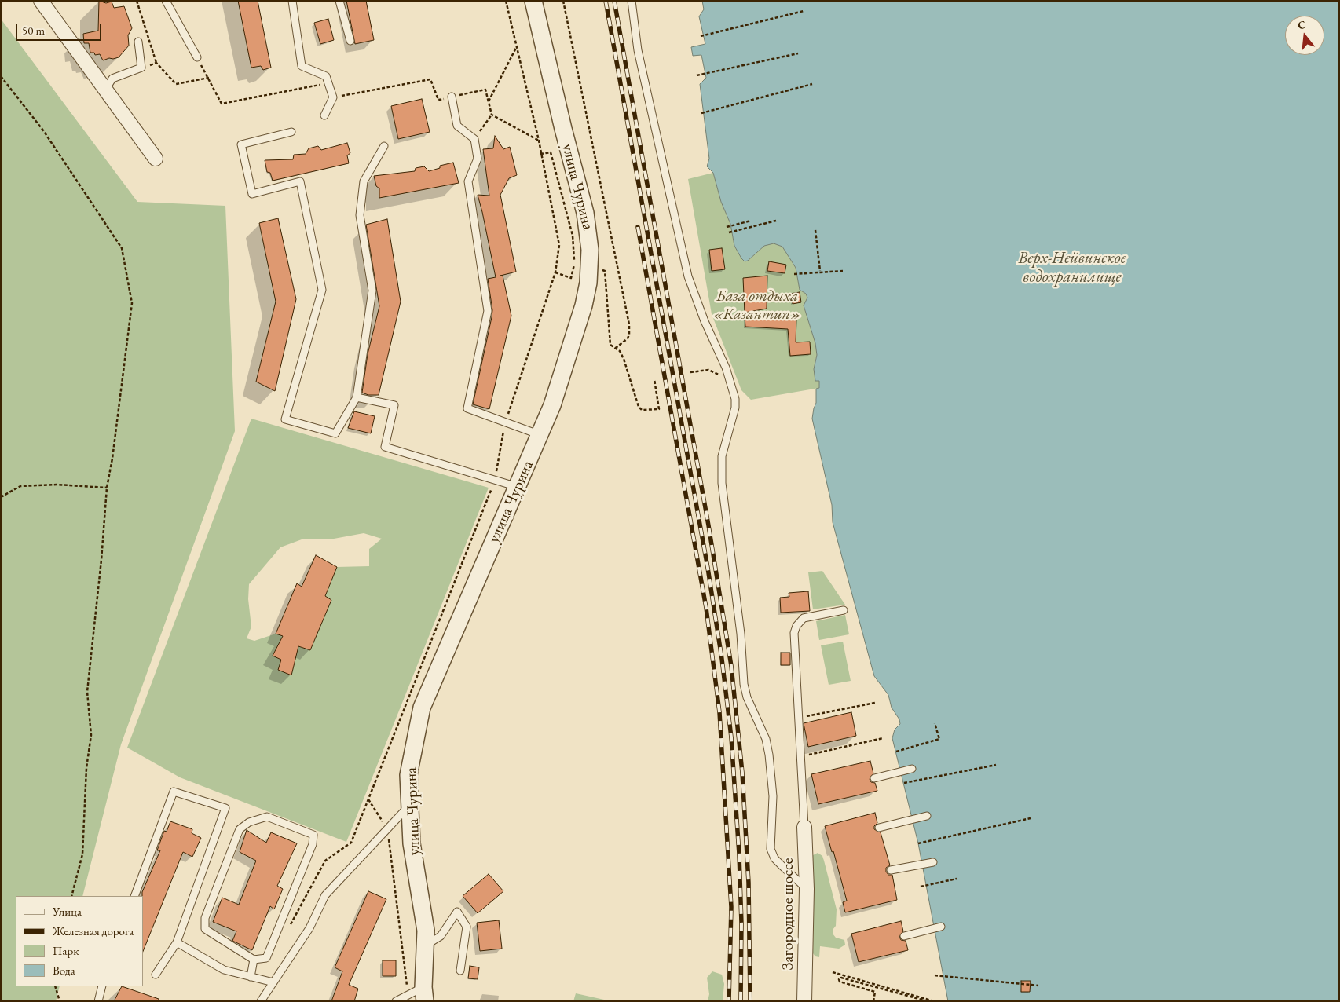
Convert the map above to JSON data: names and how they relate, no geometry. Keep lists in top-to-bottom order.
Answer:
{
  "streets": {
    "street": ["улица Чурина", "Загородное шоссе"]
  },
  "water": ["Верх-Нейвинское водохранилище"],
  "parks": ["База отдыха «Казантип»"],
  "legend": [
    "Улица",
    "Железная дорога",
    "Парк",
    "Вода"
  ],
  "scale_bar": "50 m",
  "north": "top"
}
